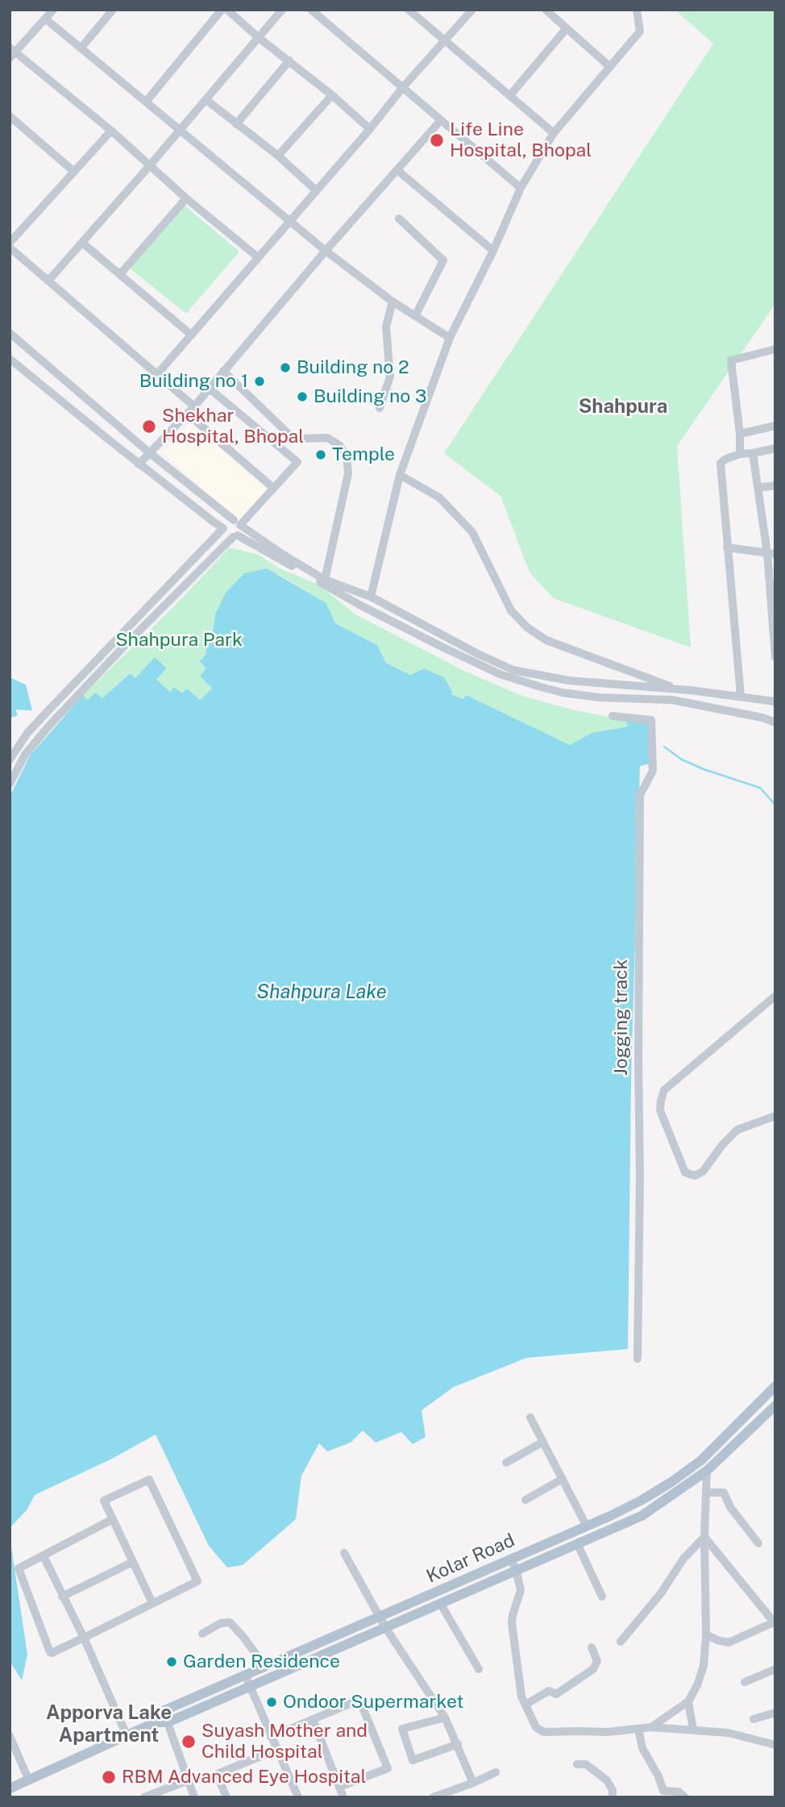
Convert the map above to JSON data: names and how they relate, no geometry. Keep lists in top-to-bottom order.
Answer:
{
  "streets": {
    "main road": ["Kolar Road"],
    "street": ["Jogging track"]
  },
  "districts": ["Shahpura", "Apporva Lake Apartment"],
  "water": ["Shahpura Lake"],
  "parks": ["Shahpura Park"],
  "places": [
    "Life Line Hospital, Bhopal",
    "Building no 2",
    "Building no 1",
    "Building no 3",
    "Shekhar Hospital, Bhopal",
    "Temple",
    "Garden Residence",
    "Ondoor Supermarket",
    "Suyash Mother and Child Hospital",
    "RBM Advanced Eye Hospital"
  ]
}
